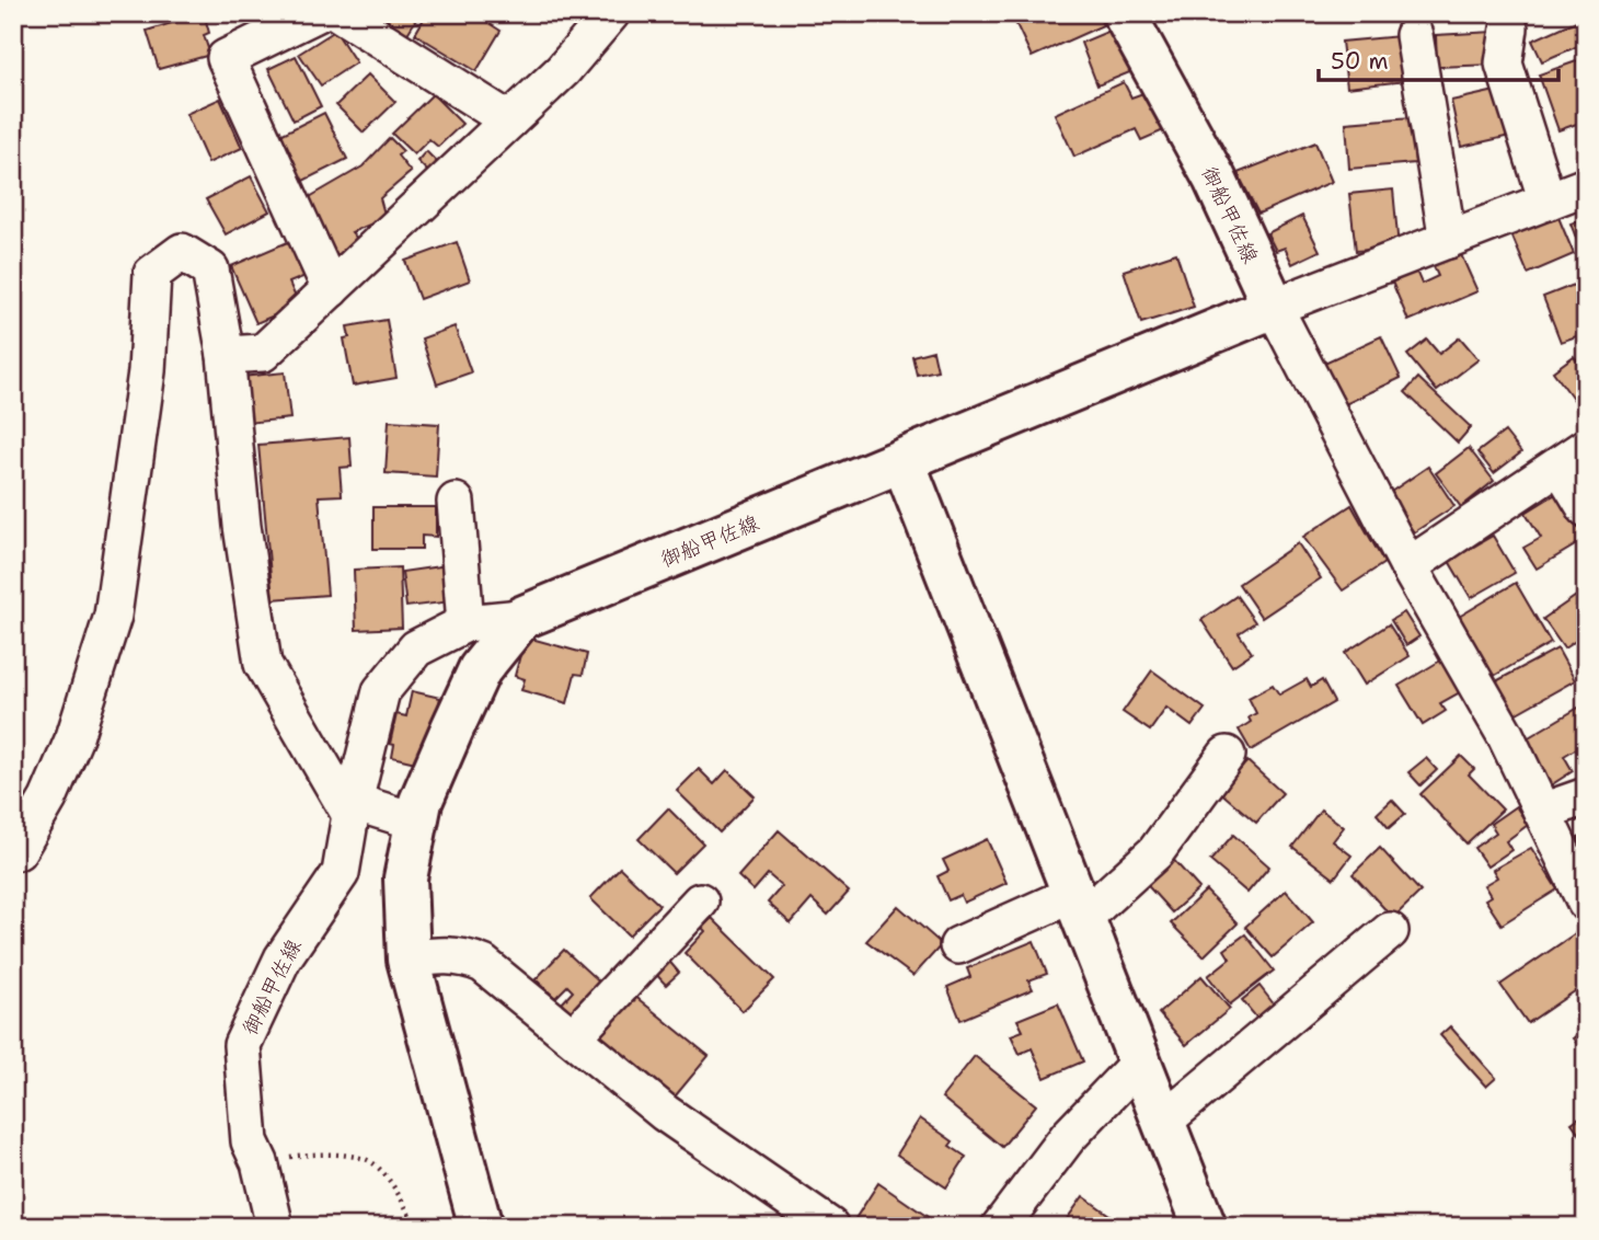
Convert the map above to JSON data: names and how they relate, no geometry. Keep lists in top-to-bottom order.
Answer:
{
  "streets": {
    "main road": ["御船甲佐線"]
  },
  "scale_bar": "50 m"
}
